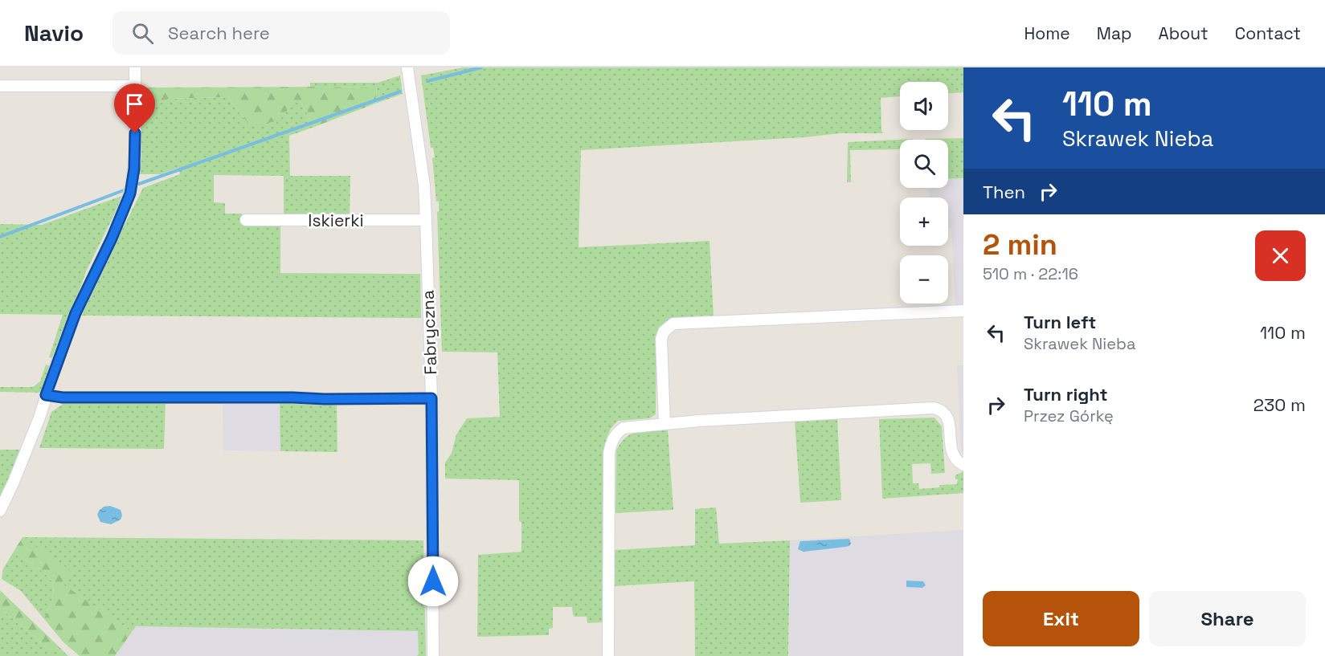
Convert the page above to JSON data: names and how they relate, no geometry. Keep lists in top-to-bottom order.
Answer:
{
  "streets": {
    "street": ["Iskierki", "Fabryczna"]
  },
  "crossings": [
    ["Iskierki", "Fabryczna"]
  ],
  "page": {
    "header": "Navio",
    "search": "Search here",
    "nav": [
      "Home",
      "Map",
      "About",
      "Contact"
    ],
    "turn": ["110 m", "Skrawek Nieba"],
    "map_buttons": ["+", "−"],
    "then": "Then",
    "heading": ["2 min", "510 m · 22:16"],
    "list": [
      {
        "name": "Turn left",
        "note": "Skrawek Nieba",
        "value": "110 m"
      },
      {
        "name": "Turn right",
        "note": "Przez Górkę",
        "value": "230 m"
      }
    ],
    "buttons": ["Exit", "Share"]
  }
}
